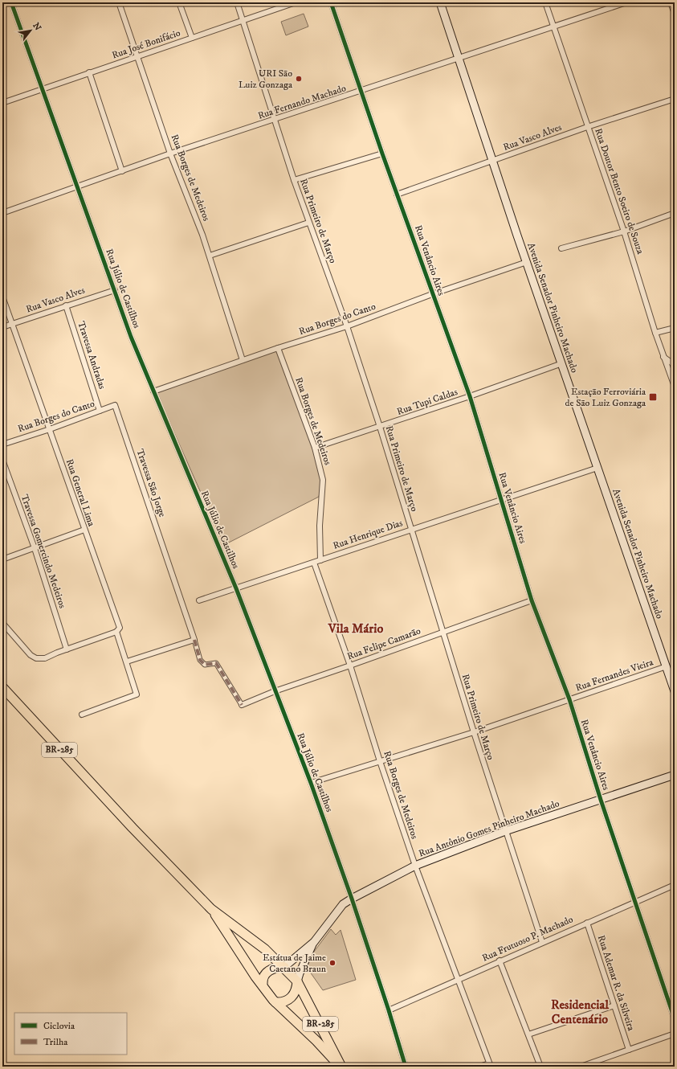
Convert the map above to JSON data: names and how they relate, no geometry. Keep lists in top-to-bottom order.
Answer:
{
  "streets": {
    "highway": ["BR-285"],
    "main road": ["Avenida Senador Pinheiro Machado", "Rua Antônio Gomes Pinheiro Machado"],
    "street": [
      "Rua José Bonifácio",
      "Rua Fernando Machado",
      "Rua Vasco Alves",
      "Rua Borges de Medeiros",
      "Rua Doutor Bento Soeiro de Souza",
      "Rua Primeiro de Março",
      "Rua Venâncio Aires",
      "Rua Júlio de Castilhos",
      "Rua Borges do Canto",
      "Travessa Andradas",
      "Rua Tupi Caldas",
      "Travessa São Jorge",
      "Rua General Lima",
      "Rua Henrique Dias",
      "Travessa Gomercindo Medeiros",
      "Rua Felipe Camarão",
      "Rua Fernandes Vieira",
      "Rua Frutuoso P. Machado",
      "Rua Ademar R. da Silveira"
    ]
  },
  "crossings": [
    ["Rua José Bonifácio", "Rua Borges de Medeiros"],
    ["Rua José Bonifácio", "Rua Primeiro de Março"],
    ["Rua José Bonifácio", "Rua Júlio de Castilhos"],
    ["Rua Fernando Machado", "Rua Borges de Medeiros"],
    ["Rua Fernando Machado", "Rua Doutor Bento Soeiro de Souza"],
    ["Rua Fernando Machado", "Rua Primeiro de Março"],
    ["Rua Fernando Machado", "Rua Venâncio Aires"],
    ["Rua Fernando Machado", "Rua Júlio de Castilhos"],
    ["Rua Fernando Machado", "Avenida Senador Pinheiro Machado"],
    ["Rua Vasco Alves", "Rua Doutor Bento Soeiro de Souza"],
    ["Rua Vasco Alves", "Rua Venâncio Aires"],
    ["Rua Vasco Alves", "Rua Júlio de Castilhos"],
    ["Rua Vasco Alves", "Avenida Senador Pinheiro Machado"],
    ["Rua Vasco Alves", "Travessa Andradas"],
    ["Rua Vasco Alves", "Rua General Lima"],
    ["Rua Borges de Medeiros", "Rua Borges do Canto"],
    ["Rua Borges de Medeiros", "Rua Tupi Caldas"],
    ["Rua Borges de Medeiros", "Rua Henrique Dias"],
    ["Rua Borges de Medeiros", "Rua Felipe Camarão"],
    ["Rua Borges de Medeiros", "Rua Fernandes Vieira"],
    ["Rua Borges de Medeiros", "Rua Antônio Gomes Pinheiro Machado"],
    ["Rua Borges de Medeiros", "Rua Frutuoso P. Machado"],
    ["Rua Primeiro de Março", "Rua Borges do Canto"],
    ["Rua Primeiro de Março", "Rua Tupi Caldas"],
    ["Rua Primeiro de Março", "Rua Henrique Dias"],
    ["Rua Primeiro de Março", "Rua Felipe Camarão"],
    ["Rua Primeiro de Março", "Rua Fernandes Vieira"],
    ["Rua Primeiro de Março", "Rua Antônio Gomes Pinheiro Machado"],
    ["Rua Primeiro de Março", "Rua Frutuoso P. Machado"],
    ["Rua Venâncio Aires", "Rua Borges do Canto"],
    ["Rua Venâncio Aires", "Rua Tupi Caldas"],
    ["Rua Venâncio Aires", "Rua Henrique Dias"],
    ["Rua Venâncio Aires", "Rua Felipe Camarão"],
    ["Rua Venâncio Aires", "Rua Fernandes Vieira"],
    ["Rua Venâncio Aires", "Rua Antônio Gomes Pinheiro Machado"],
    ["Rua Venâncio Aires", "Rua Frutuoso P. Machado"],
    ["Rua Júlio de Castilhos", "Rua Borges do Canto"],
    ["Rua Júlio de Castilhos", "Rua Henrique Dias"],
    ["Rua Júlio de Castilhos", "Rua Felipe Camarão"],
    ["Rua Júlio de Castilhos", "Rua Fernandes Vieira"],
    ["Rua Júlio de Castilhos", "Rua Antônio Gomes Pinheiro Machado"],
    ["Rua Júlio de Castilhos", "Rua Frutuoso P. Machado"],
    ["Avenida Senador Pinheiro Machado", "Rua Borges do Canto"],
    ["Avenida Senador Pinheiro Machado", "Rua Tupi Caldas"],
    ["Avenida Senador Pinheiro Machado", "Rua Henrique Dias"],
    ["Avenida Senador Pinheiro Machado", "Rua Fernandes Vieira"],
    ["Rua Borges do Canto", "Travessa Andradas"],
    ["Rua Borges do Canto", "Travessa São Jorge"],
    ["Rua Borges do Canto", "Rua General Lima"],
    ["BR-285", "Rua Antônio Gomes Pinheiro Machado"],
    ["Rua Frutuoso P. Machado", "Rua Ademar R. da Silveira"]
  ],
  "districts": ["Vila Mário", "Residencial Centenário"],
  "places": {
    "other": ["URI São Luiz Gonzaga", "Estátua de Jaime Caetano Braun"],
    "transit": ["Estação Ferroviária de São Luiz Gonzaga"]
  },
  "legend": ["Ciclovia", "Trilha"],
  "north": "top right"
}
